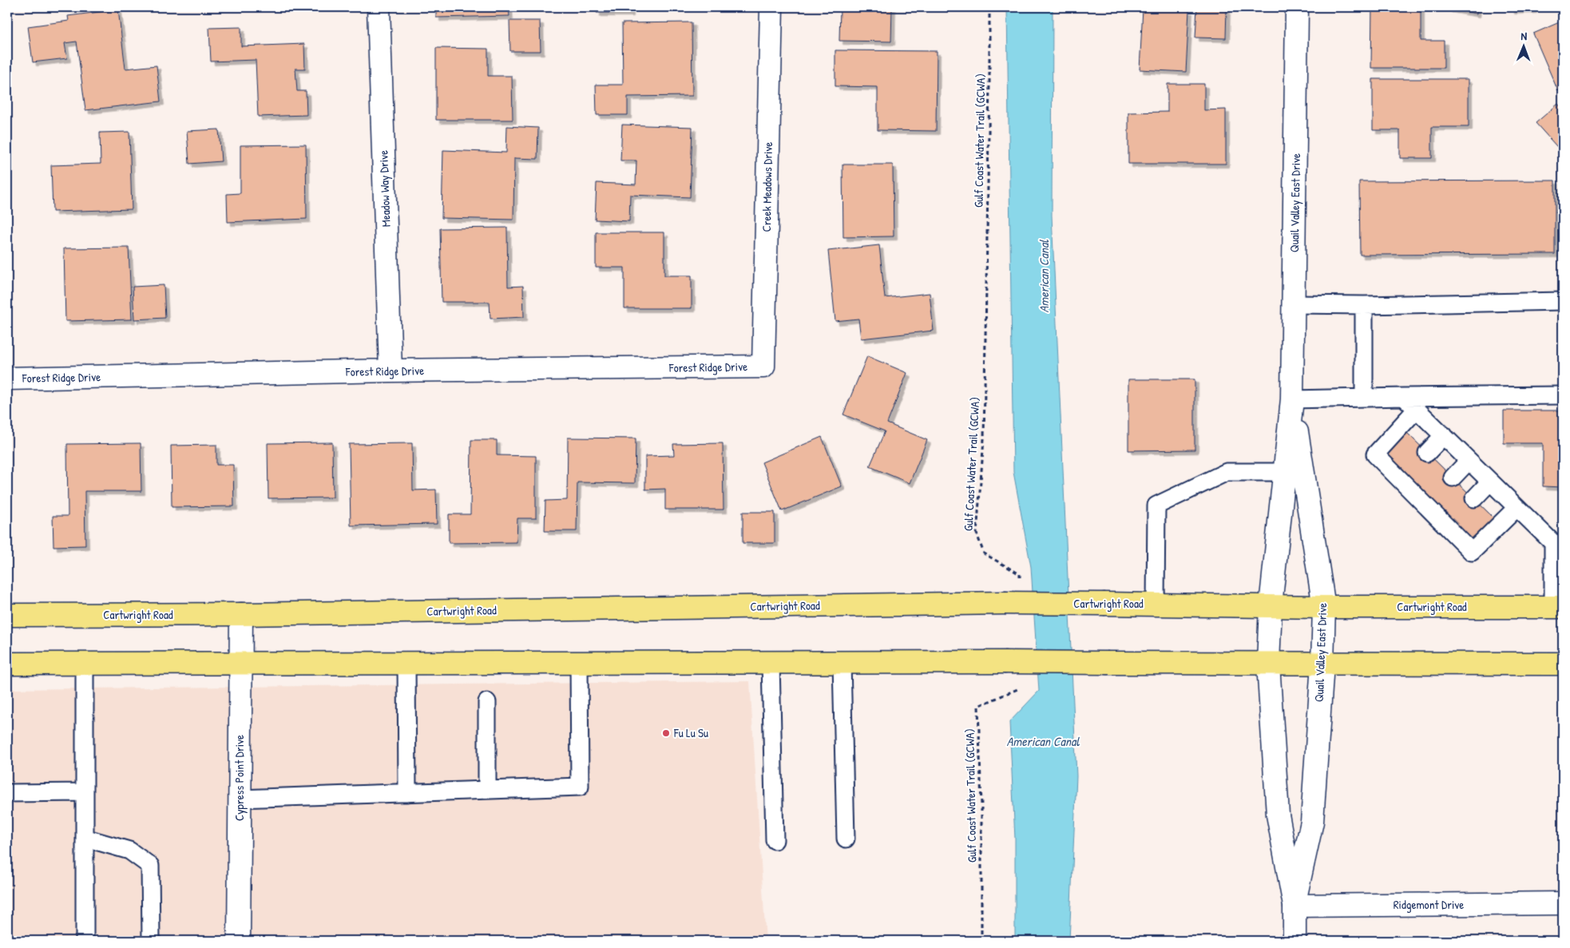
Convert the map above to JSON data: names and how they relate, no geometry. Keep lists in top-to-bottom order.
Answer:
{
  "streets": {
    "main road": ["Cartwright Road"],
    "street": [
      "Creek Meadows Drive",
      "Meadow Way Drive",
      "Quail Valley East Drive",
      "Forest Ridge Drive",
      "Cypress Point Drive",
      "Ridgemont Drive"
    ],
    "path": ["Gulf Coast Water Trail (GCWA)"]
  },
  "crossings": [
    ["Creek Meadows Drive", "Forest Ridge Drive"],
    ["Meadow Way Drive", "Forest Ridge Drive"],
    ["Quail Valley East Drive", "Cartwright Road"],
    ["Quail Valley East Drive", "Ridgemont Drive"],
    ["Cartwright Road", "Cypress Point Drive"]
  ],
  "water": ["American Canal"],
  "places": ["Fu Lu Su"],
  "north": "top"
}
